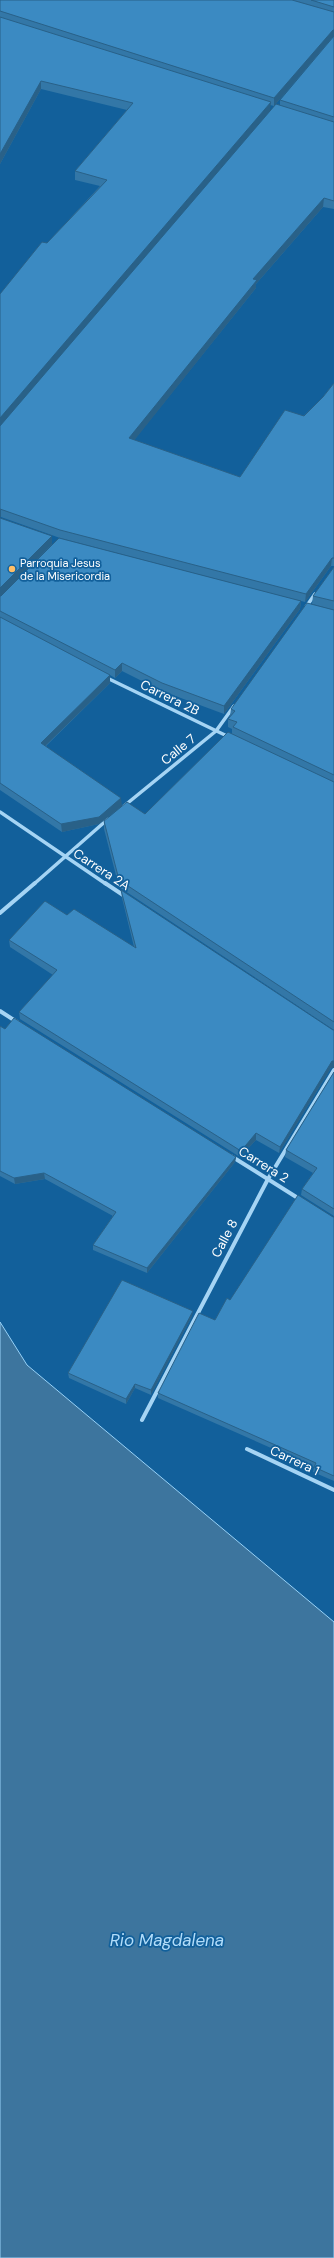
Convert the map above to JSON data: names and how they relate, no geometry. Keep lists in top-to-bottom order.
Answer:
{
  "streets": {
    "street": [
      "Carrera 2B",
      "Calle 7",
      "Carrera 2A",
      "Carrera 2",
      "Calle 8",
      "Carrera 1"
    ]
  },
  "crossings": [
    ["Carrera 2B", "Calle 7"],
    ["Carrera 2", "Calle 8"]
  ],
  "water": ["Rio Magdalena"],
  "places": ["Parroquia Jesus de la Misericordia"]
}
